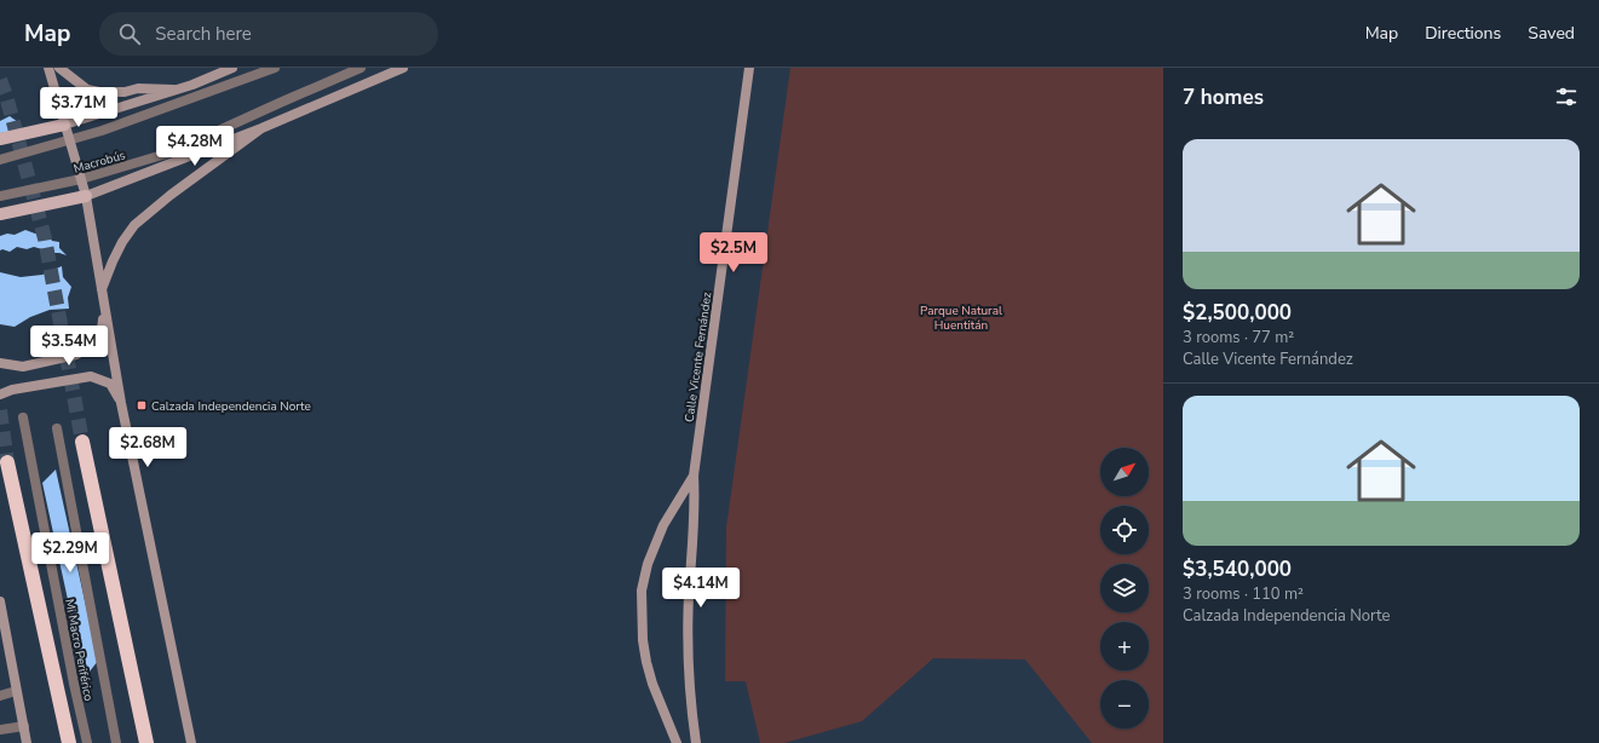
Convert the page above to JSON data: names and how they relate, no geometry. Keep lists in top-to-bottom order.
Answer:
{
  "streets": {
    "street": ["Calle Vicente Fernández"],
    "lane": ["Macrobús", "Mi Macro Periférico"]
  },
  "parks": ["Parque Natural Huentitán"],
  "places": {
    "transit": ["Calzada Independencia Norte"]
  },
  "north": "top right",
  "page": {
    "header": "Map",
    "search": "Search here",
    "nav": ["Map", "Directions", "Saved"],
    "heading": "7 homes",
    "price": [
      "$3.71M",
      "$4.28M",
      "$2.5M",
      "$3.54M",
      "$2.68M",
      "$2.29M",
      "$4.14M"
    ],
    "list": [
      {
        "name": "$2,500,000",
        "note": "3 rooms · 77 m² · Calle Vicente Fernández"
      },
      {
        "name": "$3,540,000",
        "note": "3 rooms · 110 m² · Calzada Independencia Norte"
      }
    ],
    "map_buttons": ["+", "−"]
  }
}
